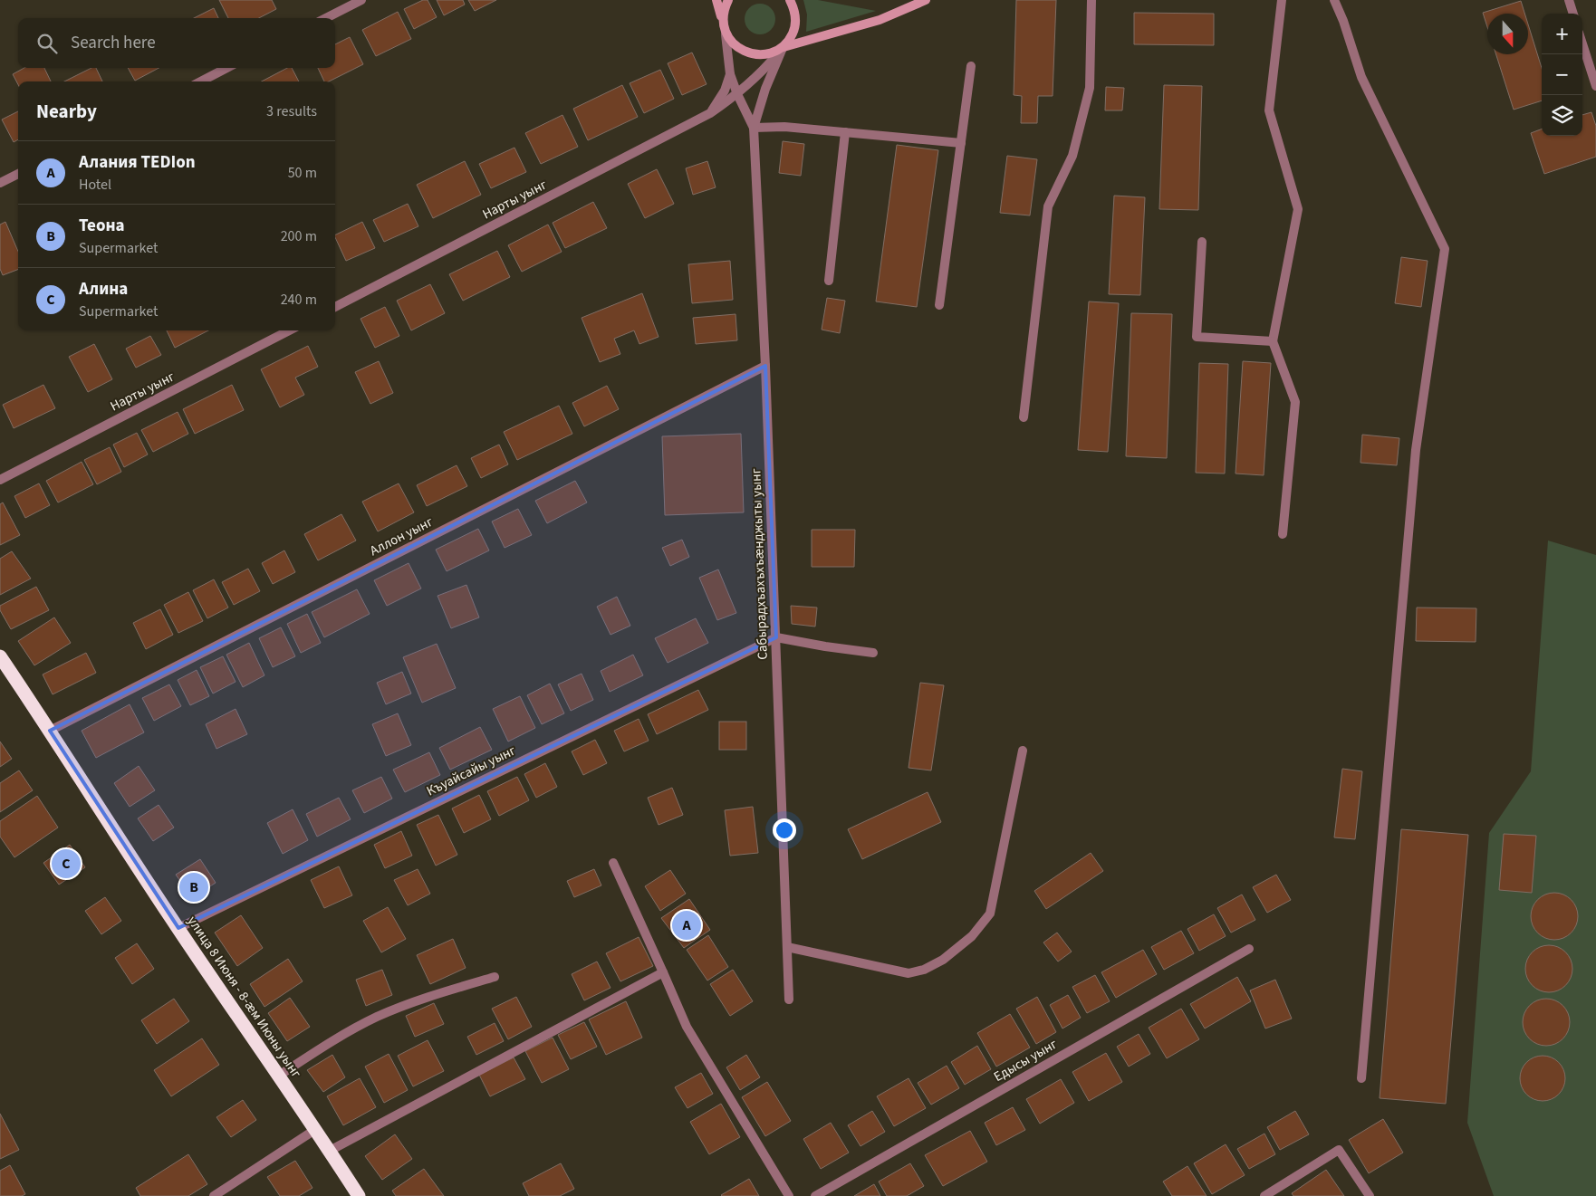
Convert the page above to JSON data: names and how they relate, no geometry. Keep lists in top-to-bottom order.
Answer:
{
  "streets": {
    "highway": ["улица 8 Июня - 8-ӕм Июны уынг"],
    "street": [
      "Нарты уынг",
      "Аллон уынг",
      "Сабырадхъахъхъæнджыты уынг",
      "Къуайсайы уынг",
      "Едысы уынг"
    ]
  },
  "crossings": [
    ["Аллон уынг", "Сабырадхъахъхъæнджыты уынг"],
    ["Аллон уынг", "улица 8 Июня - 8-ӕм Июны уынг"],
    ["Сабырадхъахъхъæнджыты уынг", "Къуайсайы уынг"],
    ["Къуайсайы уынг", "улица 8 Июня - 8-ӕм Июны уынг"]
  ],
  "north": "bottom",
  "page": {
    "map_buttons": ["+", "−"],
    "search": "Search here",
    "heading": ["Nearby", "3 results"],
    "list": [
      {
        "mark": "A",
        "name": "Алания ТEDIon",
        "note": "Hotel",
        "value": "50 m"
      },
      {
        "mark": "B",
        "name": "Теона",
        "note": "Supermarket",
        "value": "200 m"
      },
      {
        "mark": "C",
        "name": "Алина",
        "note": "Supermarket",
        "value": "240 m"
      }
    ],
    "pins": ["C", "B", "A"]
  }
}
